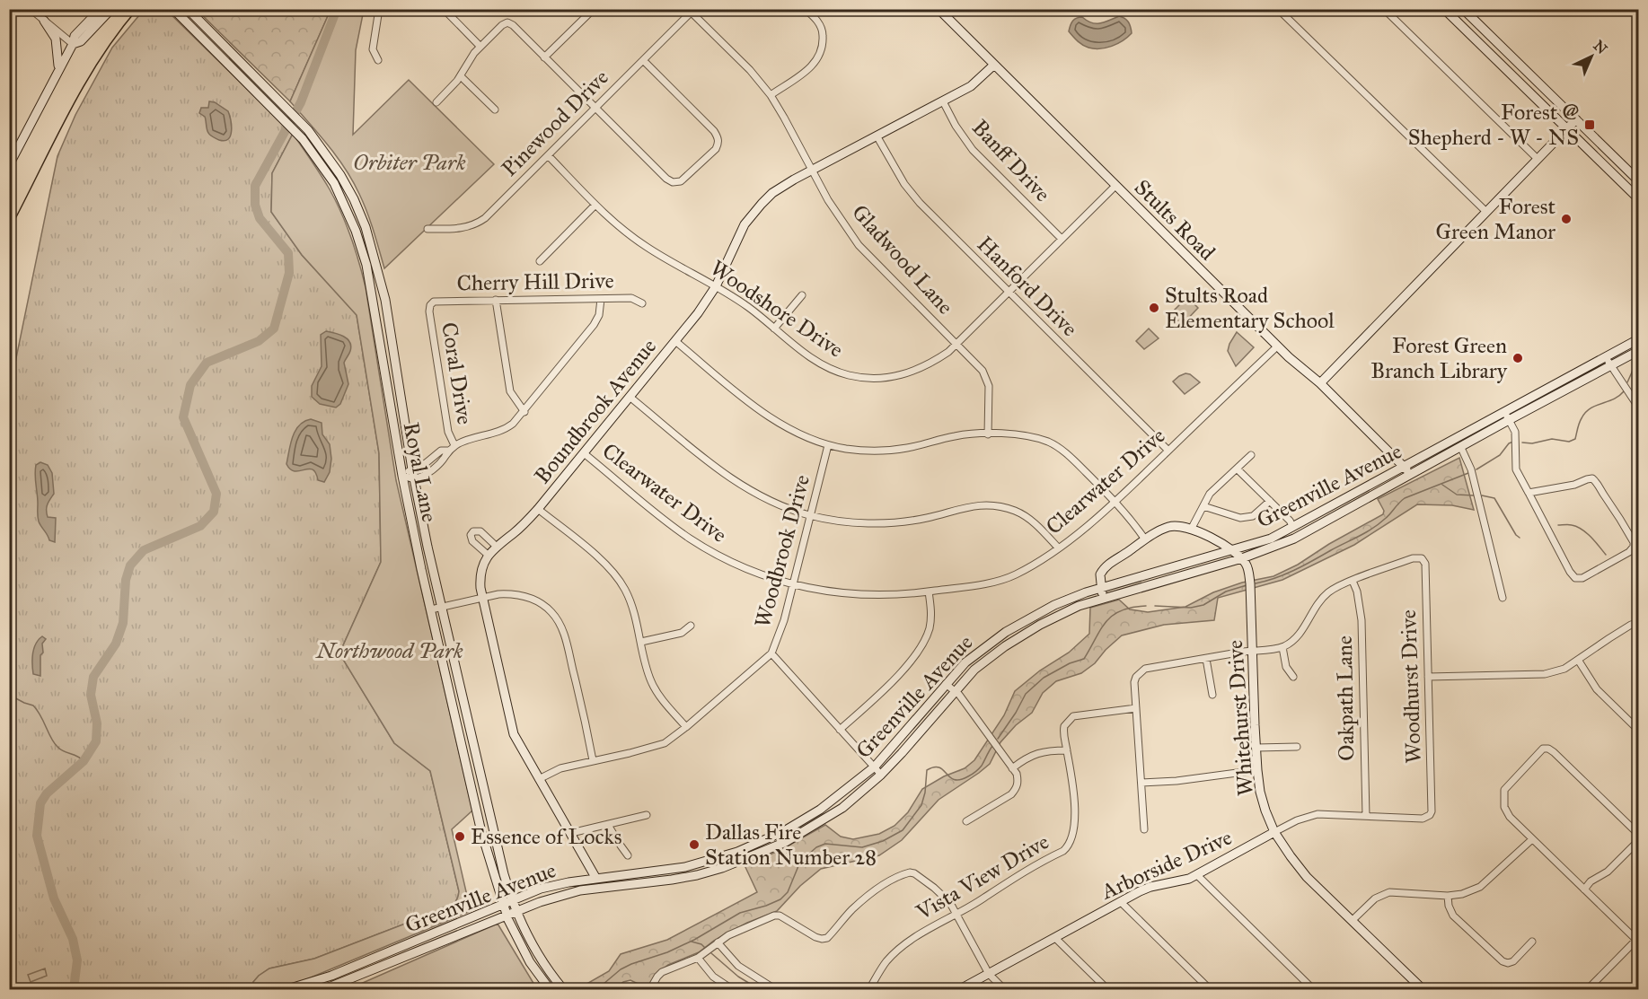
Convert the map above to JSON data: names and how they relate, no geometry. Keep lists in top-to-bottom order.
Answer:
{
  "streets": {
    "main road": [
      "Stults Road",
      "Boundbrook Avenue",
      "Royal Lane",
      "Greenville Avenue",
      "Whitehurst Drive",
      "Arborside Drive"
    ],
    "street": [
      "Pinewood Drive",
      "Banff Drive",
      "Gladwood Lane",
      "Cherry Hill Drive",
      "Hanford Drive",
      "Woodshore Drive",
      "Coral Drive",
      "Clearwater Drive",
      "Woodbrook Drive",
      "Woodhurst Drive",
      "Oakpath Lane",
      "Vista View Drive"
    ]
  },
  "crossings": [
    ["Pinewood Drive", "Gladwood Lane"],
    ["Pinewood Drive", "Woodshore Drive"],
    ["Banff Drive", "Woodshore Drive"],
    ["Banff Drive", "Boundbrook Avenue"],
    ["Stults Road", "Woodshore Drive"],
    ["Stults Road", "Boundbrook Avenue"],
    ["Stults Road", "Clearwater Drive"],
    ["Stults Road", "Greenville Avenue"],
    ["Gladwood Lane", "Woodshore Drive"],
    ["Gladwood Lane", "Boundbrook Avenue"],
    ["Cherry Hill Drive", "Coral Drive"],
    ["Hanford Drive", "Woodshore Drive"],
    ["Hanford Drive", "Boundbrook Avenue"],
    ["Hanford Drive", "Clearwater Drive"],
    ["Woodshore Drive", "Boundbrook Avenue"],
    ["Boundbrook Avenue", "Clearwater Drive"],
    ["Royal Lane", "Greenville Avenue"],
    ["Clearwater Drive", "Woodbrook Drive"],
    ["Greenville Avenue", "Whitehurst Drive"],
    ["Woodhurst Drive", "Oakpath Lane"],
    ["Woodhurst Drive", "Arborside Drive"],
    ["Oakpath Lane", "Arborside Drive"],
    ["Whitehurst Drive", "Arborside Drive"]
  ],
  "parks": ["Orbiter Park", "Northwood Park"],
  "places": {
    "transit": ["Forest @ Shepherd - W - NS"],
    "other": [
      "Forest Green Manor",
      "Stults Road Elementary School",
      "Forest Green Branch Library",
      "Essence of Locks",
      "Dallas Fire Station Number 28"
    ]
  },
  "north": "top right"
}
